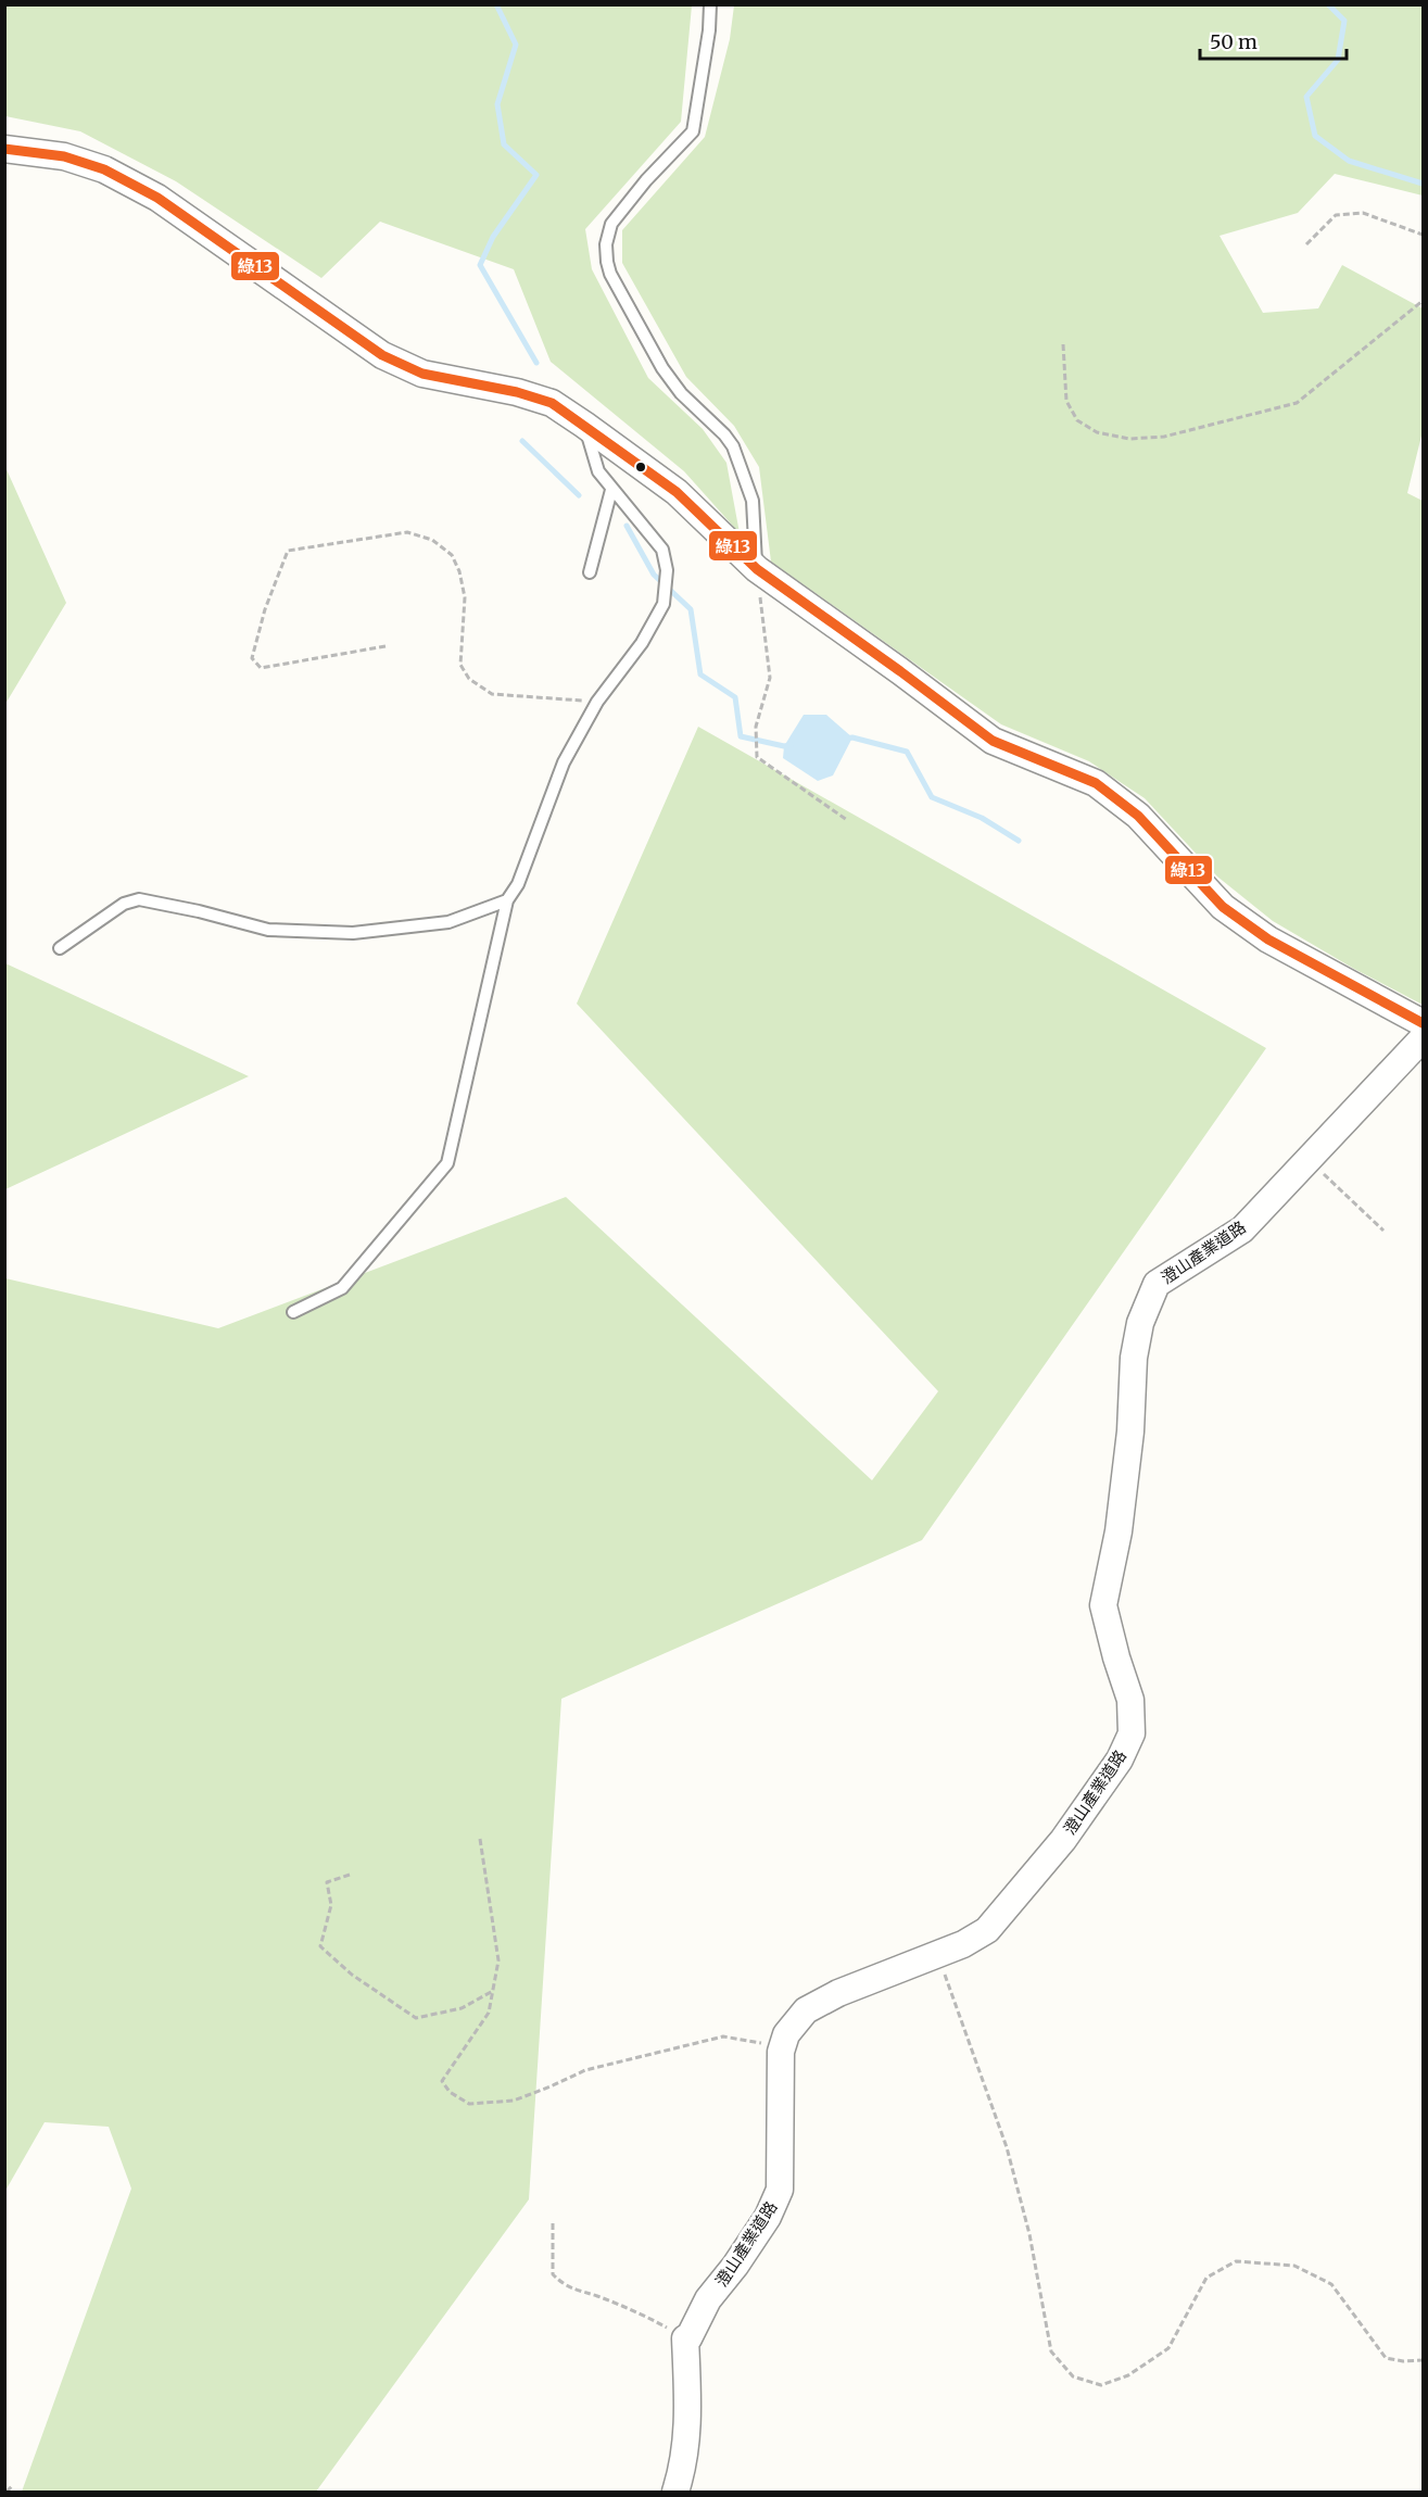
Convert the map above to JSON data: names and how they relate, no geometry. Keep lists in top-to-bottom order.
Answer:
{
  "streets": {
    "street": ["澄山產業道路"]
  },
  "lines": ["transit line 綠13"],
  "scale_bar": "50 m"
}
